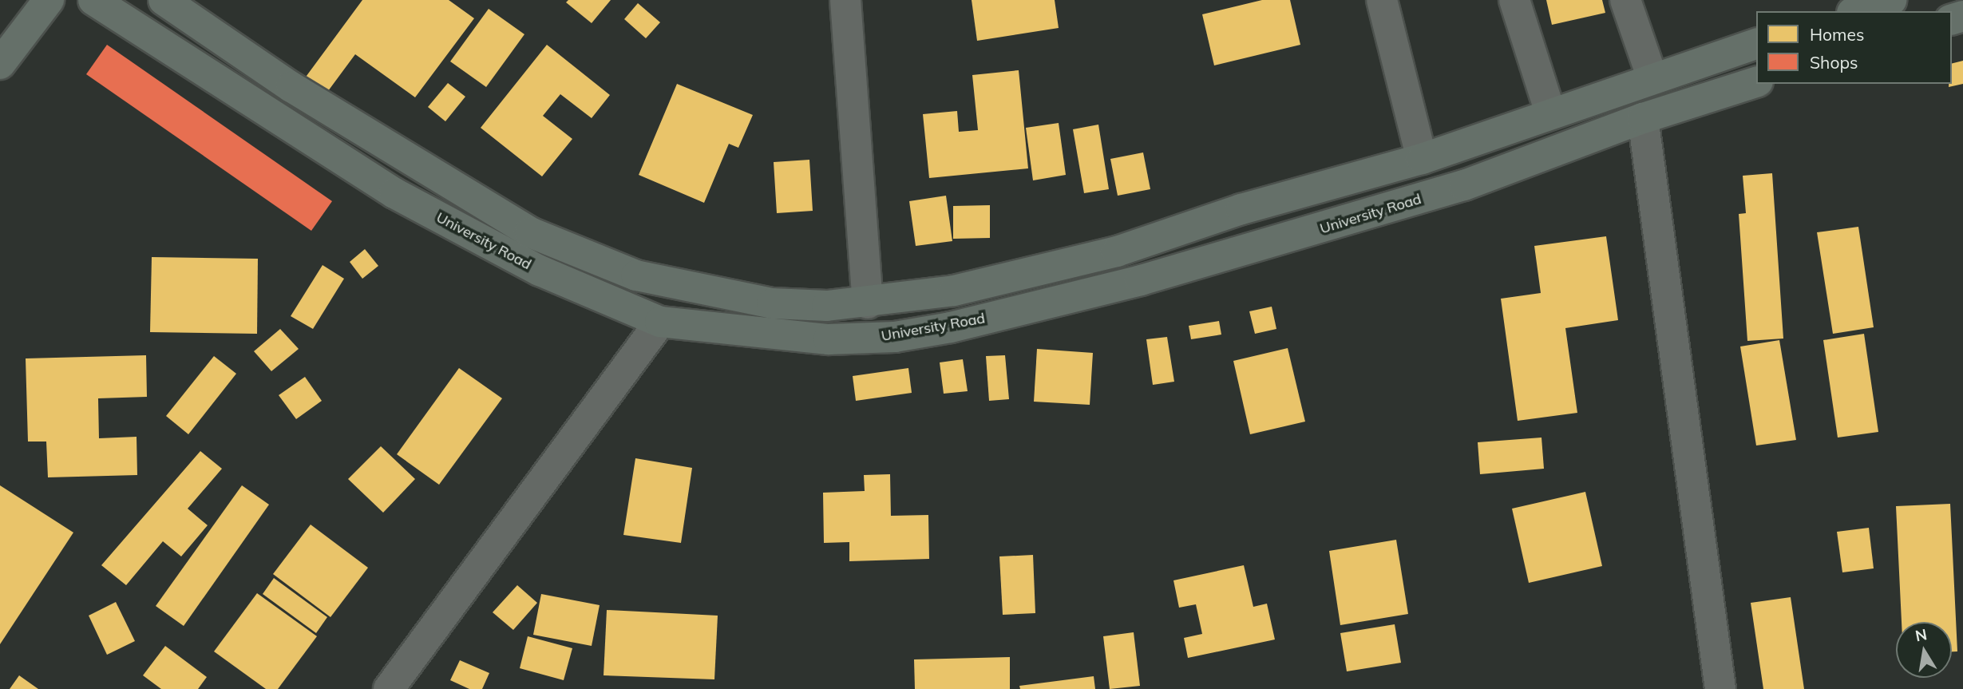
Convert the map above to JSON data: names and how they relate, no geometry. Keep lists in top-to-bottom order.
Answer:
{
  "streets": {
    "main road": ["University Road"]
  },
  "legend": ["Homes", "Shops"],
  "north": "top"
}
